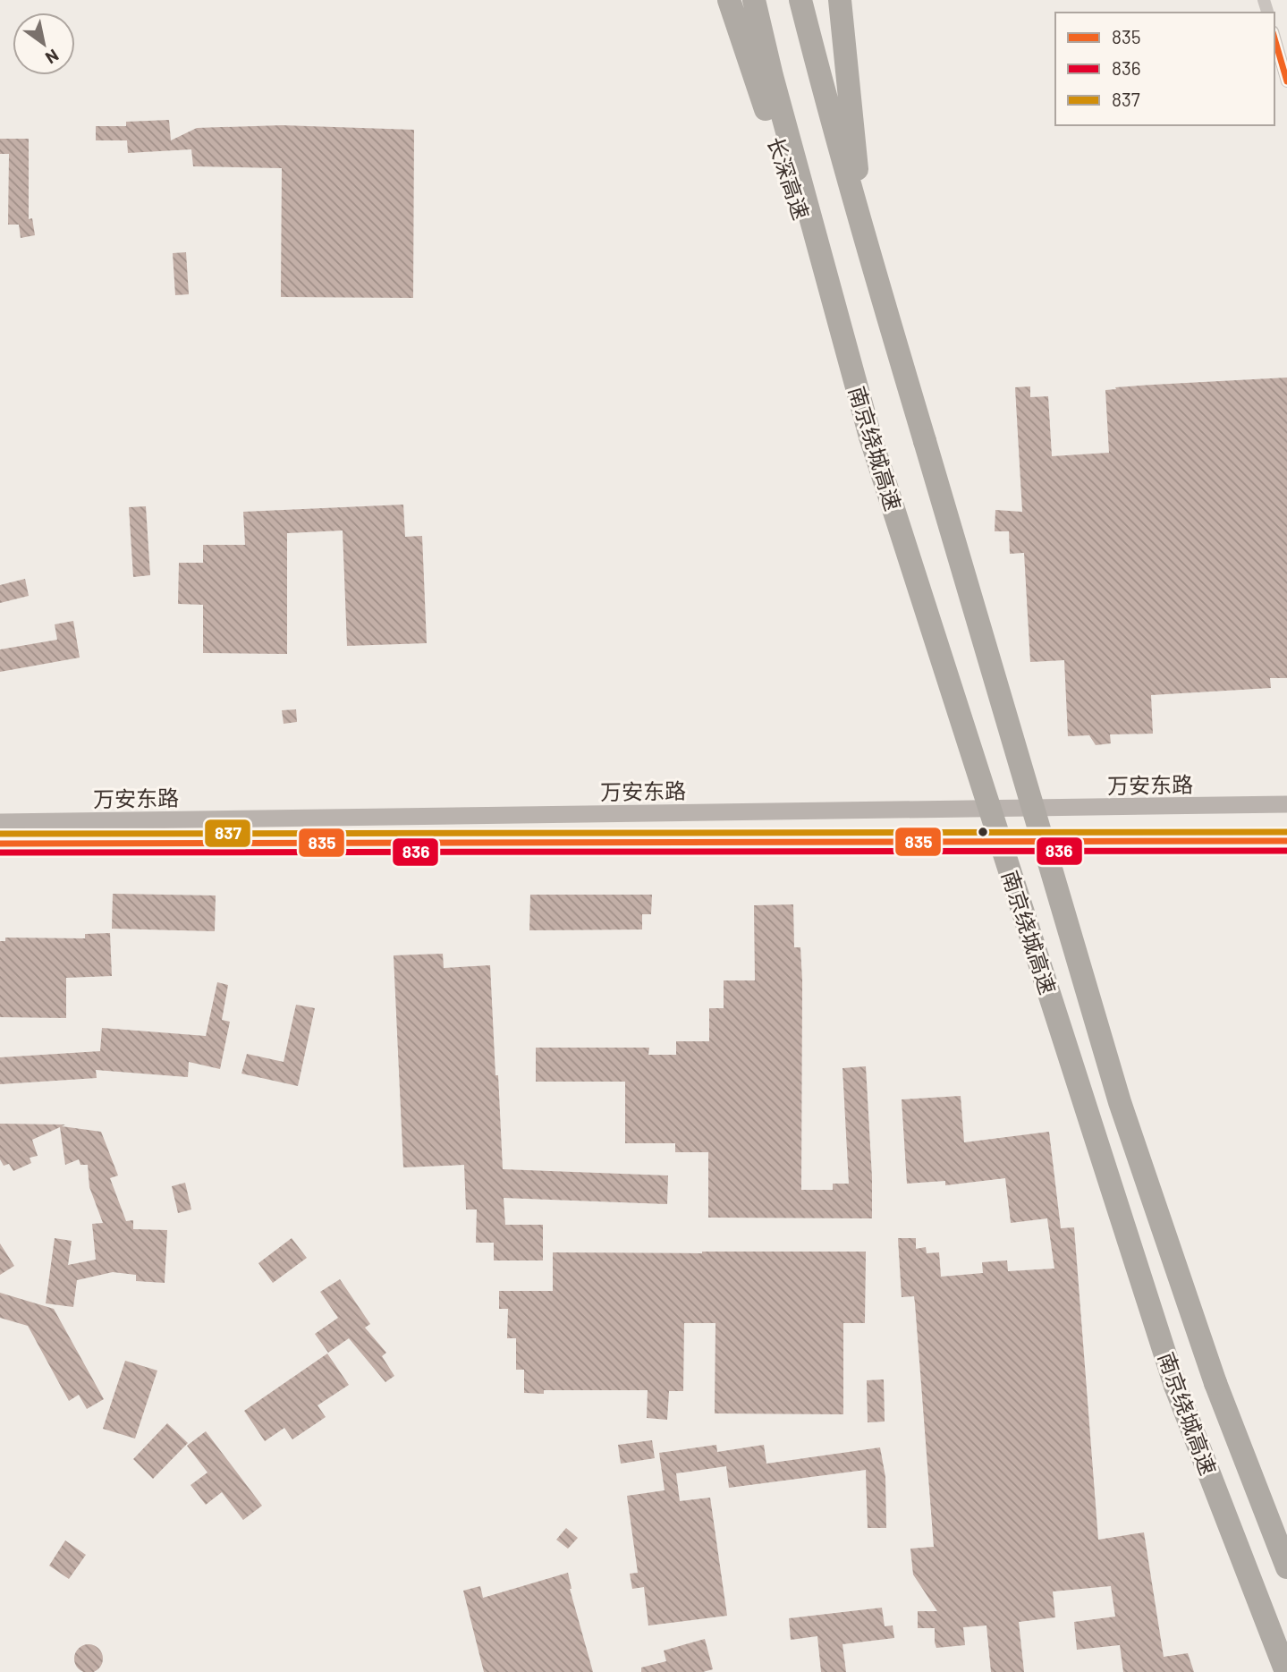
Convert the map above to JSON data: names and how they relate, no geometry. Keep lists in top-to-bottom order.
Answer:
{
  "streets": {
    "highway": ["长深高速", "南京绕城高速"],
    "main road": ["万安东路"]
  },
  "crossings": [
    ["长深高速", "南京绕城高速"]
  ],
  "lines": ["transit line 835", "transit line 837", "transit line 836"],
  "legend": ["835", "836", "837"],
  "north": "bottom right"
}
